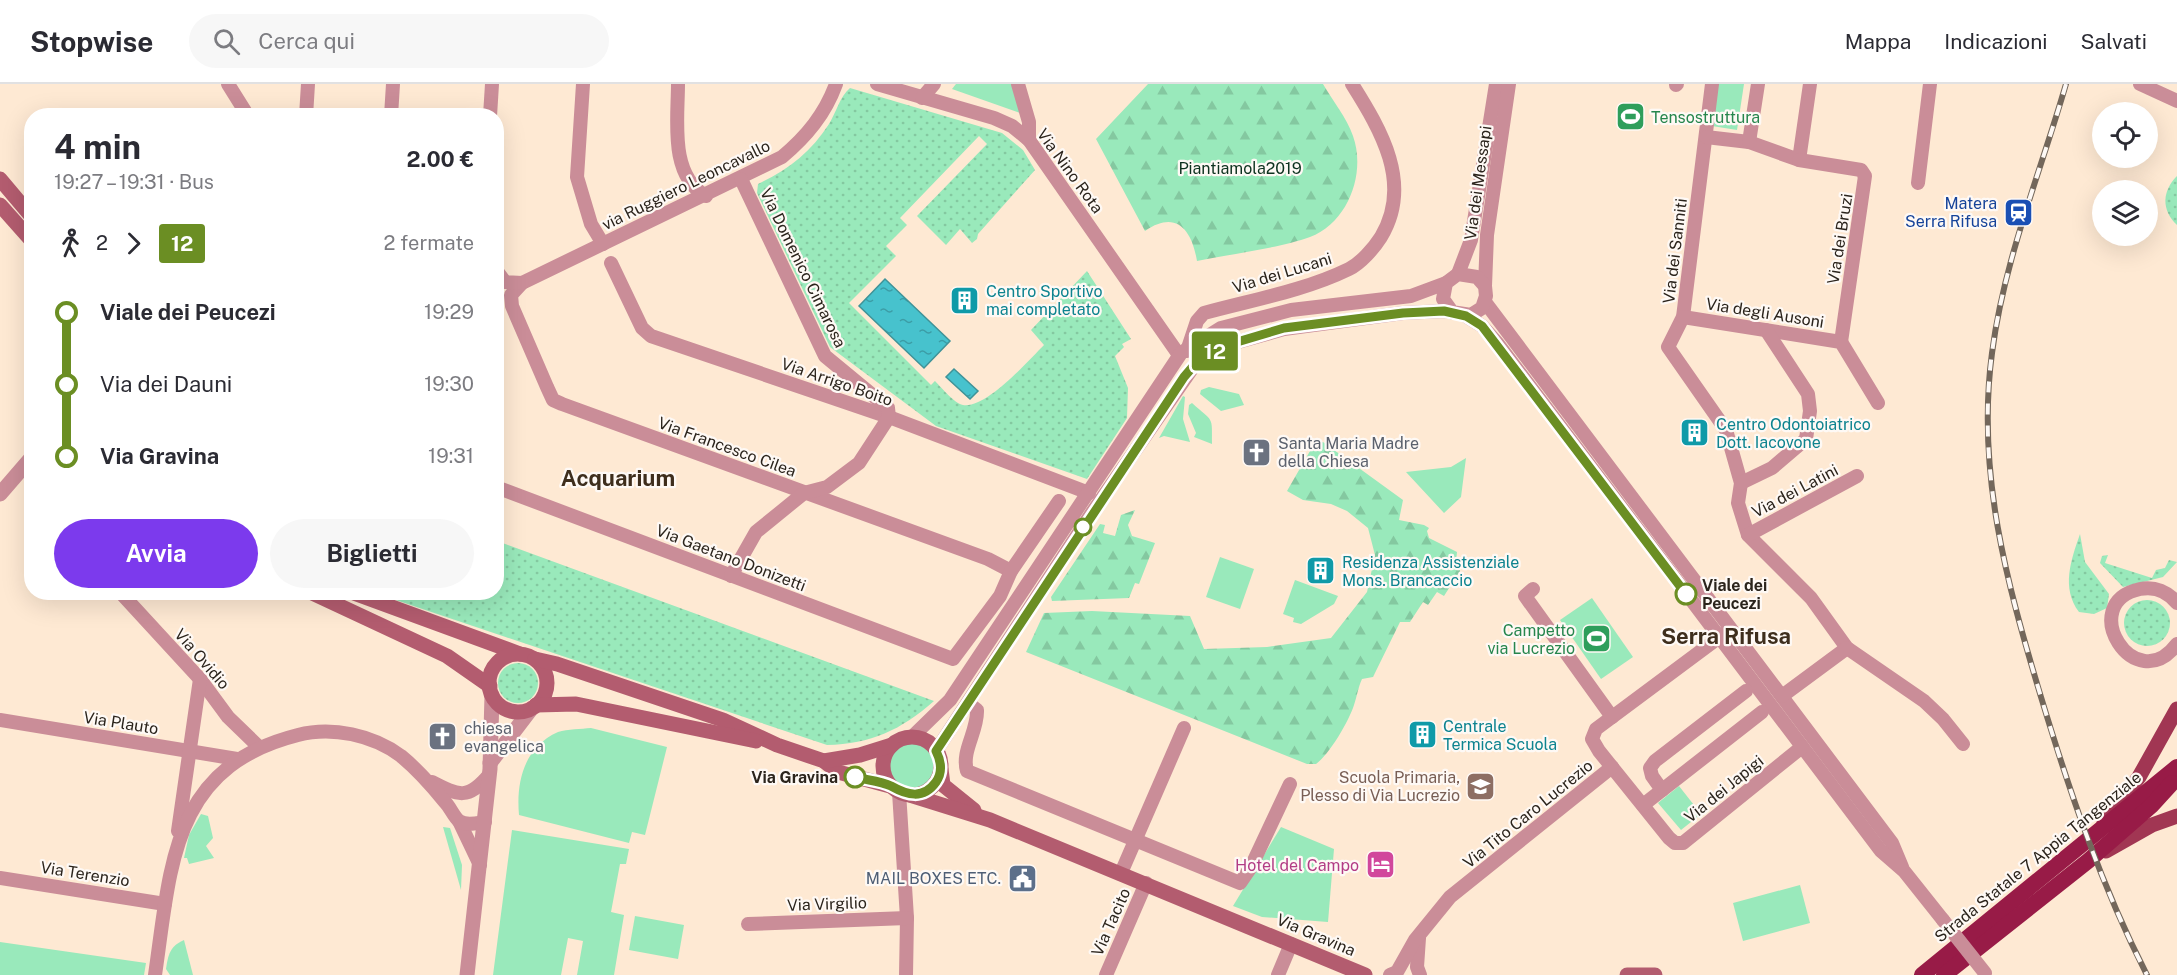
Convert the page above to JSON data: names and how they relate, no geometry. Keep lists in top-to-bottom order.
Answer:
{
  "streets": {
    "highway": ["Strada Statale 7 Appia Tangenziale"],
    "main road": ["Via Gravina"],
    "street": [
      "Via Nino Rota",
      "Via dei Messapi",
      "via Ruggiero Leoncavallo",
      "Via dei Bruzi",
      "Via dei Sanniti",
      "Via Domenico Cimarosa",
      "Via dei Lucani",
      "Via degli Ausoni",
      "Via Arrigo Boito",
      "Via Francesco Cilea",
      "Via dei Latini",
      "Via Gaetano Donizetti",
      "Via Ovidio",
      "Via Plauto",
      "Via dei Japigi",
      "Via Tito Caro Lucrezio",
      "Via Terenzio",
      "Via Virgilio",
      "Via Tacito"
    ]
  },
  "crossings": [
    ["via Ruggiero Leoncavallo", "Via Domenico Cimarosa"],
    ["via Ruggiero Leoncavallo", "Via Francesco Cilea"],
    ["Via dei Bruzi", "Via dei Sanniti"],
    ["Via dei Bruzi", "Via degli Ausoni"],
    ["Via dei Sanniti", "Via degli Ausoni"],
    ["Via dei Sanniti", "Via dei Latini"],
    ["Via Domenico Cimarosa", "Via Arrigo Boito"],
    ["Via Francesco Cilea", "Via Gaetano Donizetti"],
    ["Via dei Japigi", "Via Tito Caro Lucrezio"],
    ["Via Tacito", "Via Gravina"]
  ],
  "districts": ["Acquarium", "Serra Rifusa"],
  "parks": ["Piantiamola2019"],
  "places": {
    "sports": ["Tensostruttura", "Campetto via Lucrezio"],
    "station": ["Matera Serra Rifusa"],
    "building": [
      "Centro Sportivo mai completato",
      "Centro Odontoiatrico Dott. Iacovone",
      "Residenza Assistenziale Mons. Brancaccio",
      "Centrale Termica Scuola"
    ],
    "church": ["Santa Maria Madre della Chiesa", "chiesa evangelica"],
    "other": ["Viale dei Peucezi", "Via Gravina"],
    "school or university": ["Scuola Primaria, Plesso di Via Lucrezio"],
    "hotel": ["Hotel del Campo"],
    "public building": ["MAIL BOXES ETC."]
  },
  "lines": ["bus line 12"],
  "page": {
    "header": "Stopwise",
    "search": "Cerca qui",
    "nav": ["Mappa", "Indicazioni", "Salvati"],
    "on_map": "12",
    "heading": ["4 min", "19:27 – 19:31 · Bus", "2.00 €"],
    "legs": ["2", "12", "2 fermate"],
    "list": [
      {
        "name": "Viale dei Peucezi",
        "value": "19:29"
      },
      {
        "name": "Via dei Dauni",
        "value": "19:30"
      },
      {
        "name": "Via Gravina",
        "value": "19:31"
      }
    ],
    "buttons": ["Avvia", "Biglietti"]
  }
}
